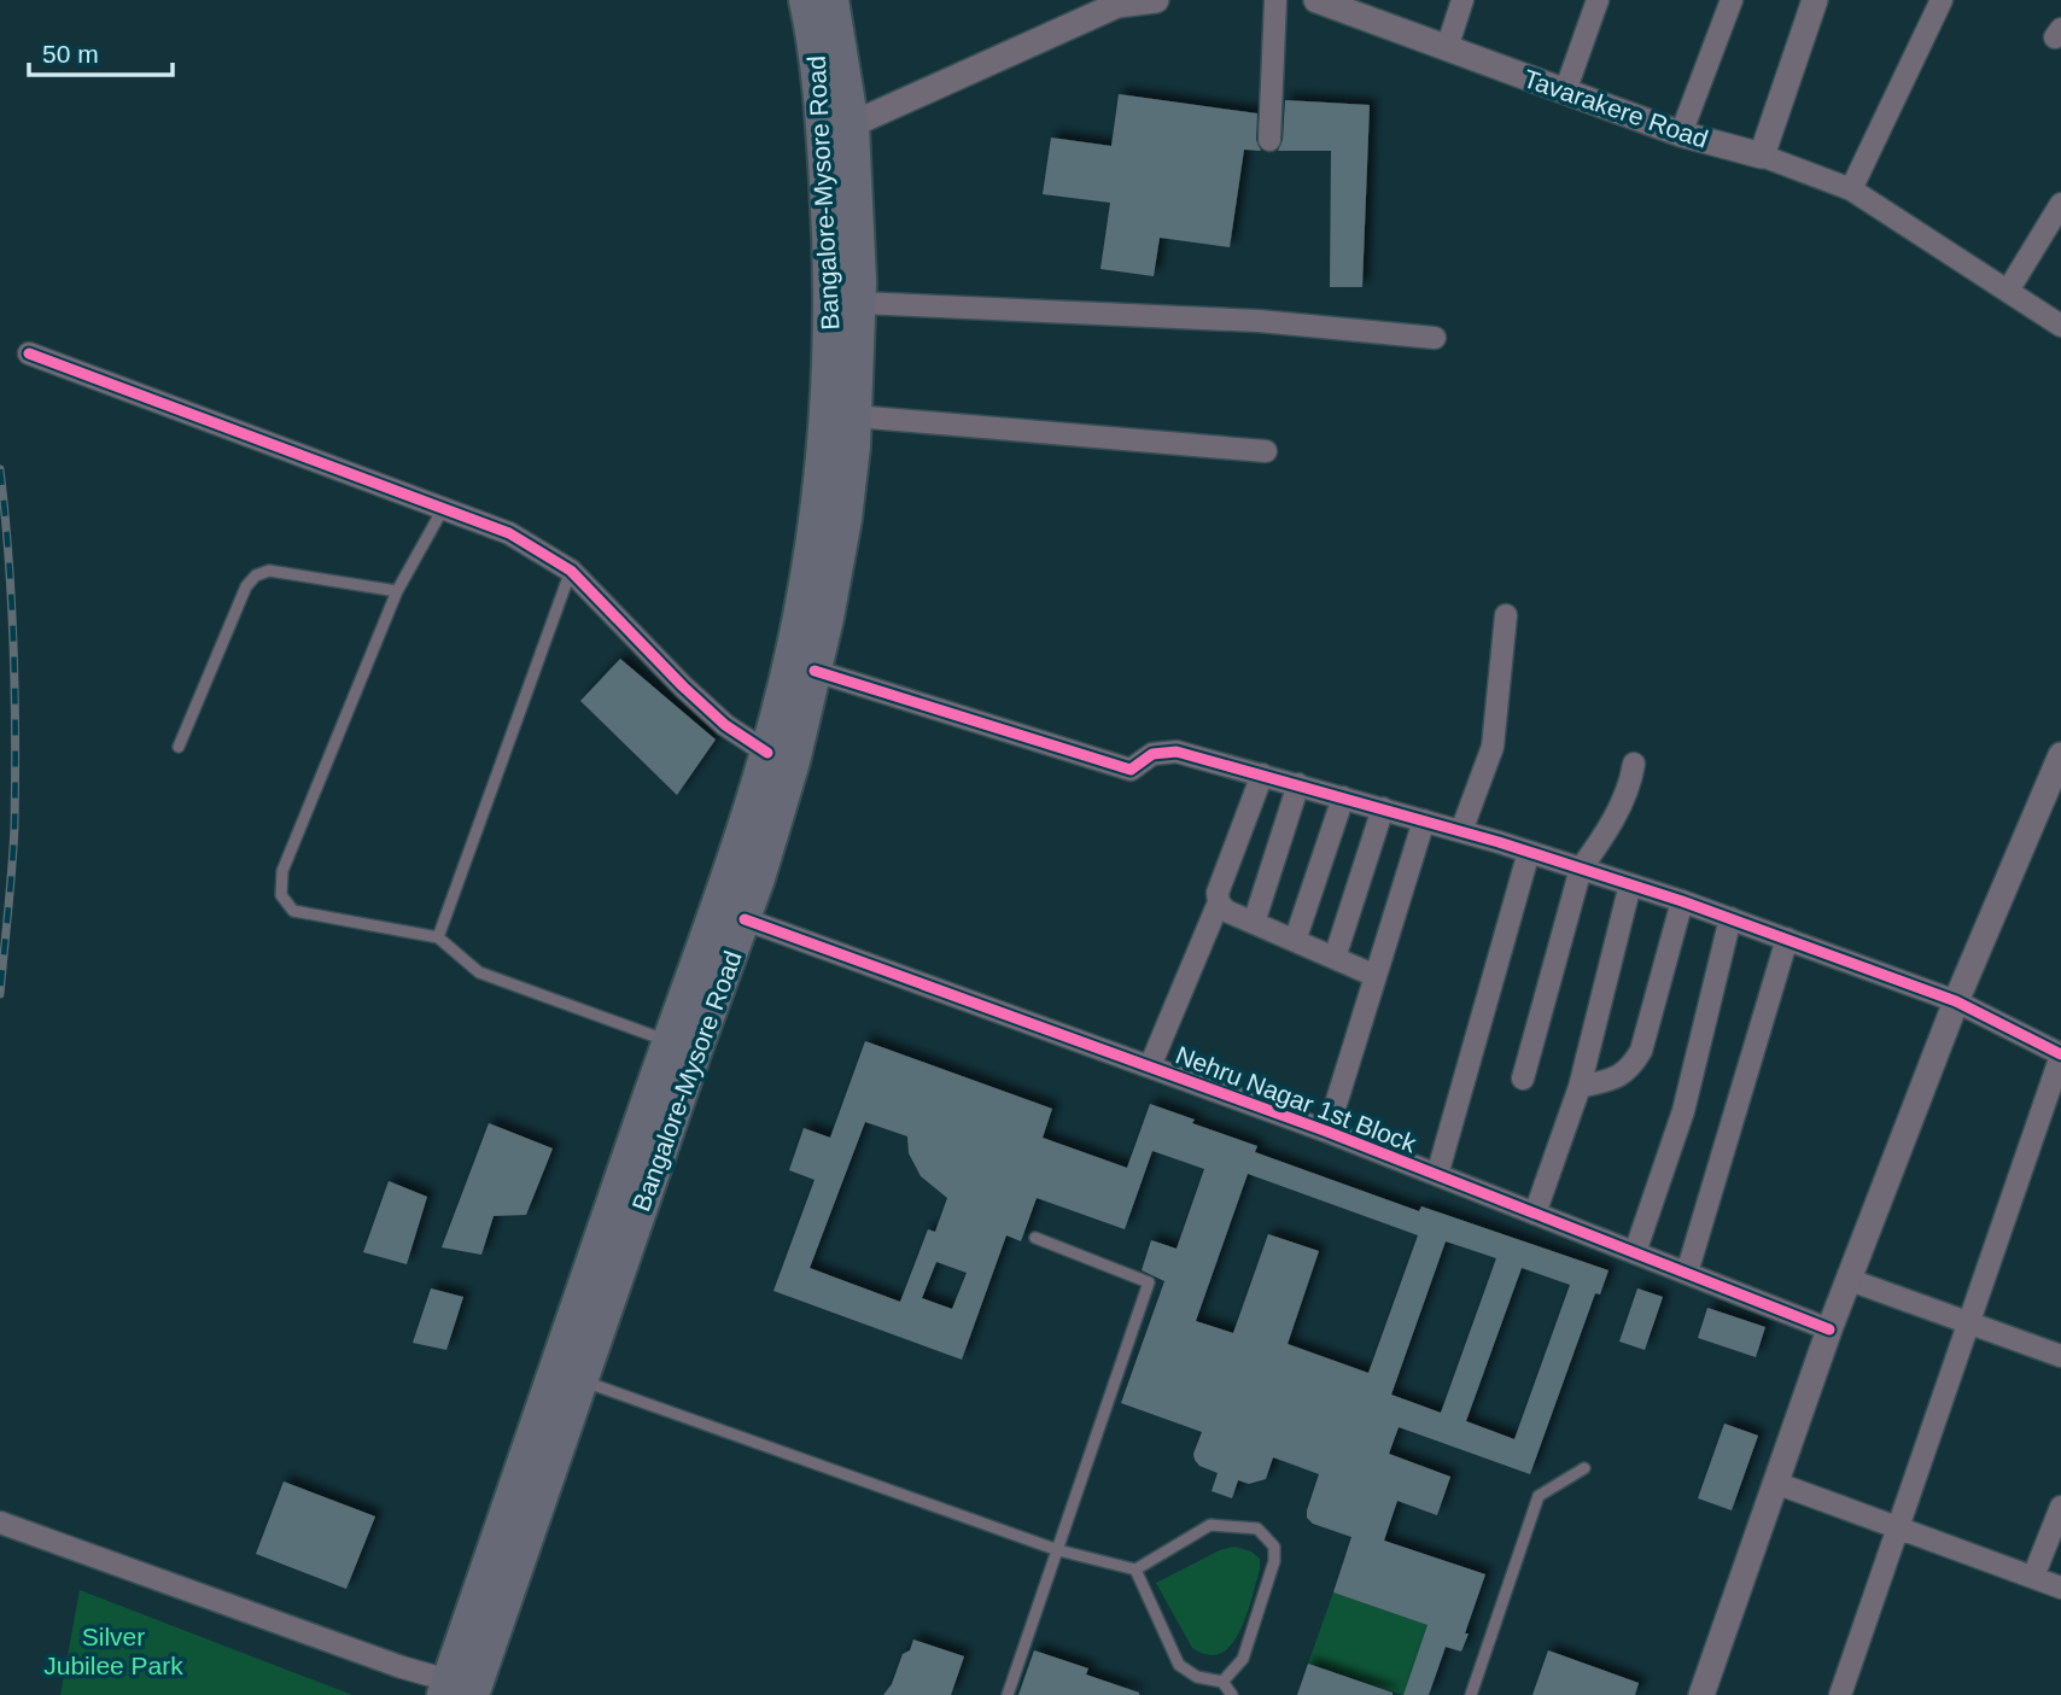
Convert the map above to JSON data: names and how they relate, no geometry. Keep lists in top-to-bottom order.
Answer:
{
  "streets": {
    "main road": ["Bangalore-Mysore Road"],
    "street": ["Tavarakere Road", "Nehru Nagar 1st Block"]
  },
  "crossings": [
    ["Bangalore-Mysore Road", "Nehru Nagar 1st Block"]
  ],
  "parks": ["Silver Jubilee Park"],
  "scale_bar": "50 m"
}
